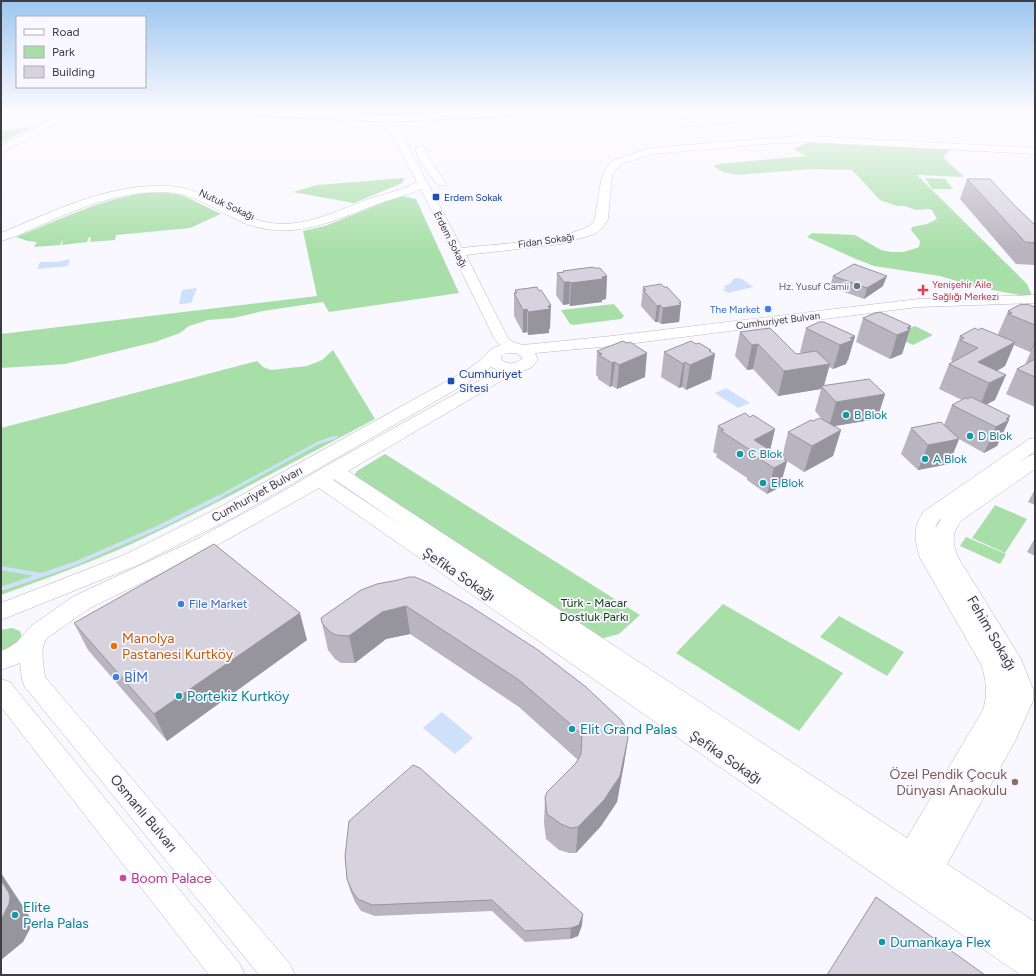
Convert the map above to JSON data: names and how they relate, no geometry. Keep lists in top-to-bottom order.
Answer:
{
  "streets": {
    "street": [
      "Nutuk Sokağı",
      "Erdem Sokağı",
      "Fidan Sokağı",
      "Cumhuriyet Bulvarı",
      "Şefika Sokağı",
      "Fehim Sokağı",
      "Osmanlı Bulvarı"
    ]
  },
  "crossings": [
    ["Nutuk Sokağı", "Erdem Sokağı"],
    ["Erdem Sokağı", "Fidan Sokağı"],
    ["Erdem Sokağı", "Cumhuriyet Bulvarı"],
    ["Cumhuriyet Bulvarı", "Şefika Sokağı"],
    ["Cumhuriyet Bulvarı", "Osmanlı Bulvarı"],
    ["Şefika Sokağı", "Fehim Sokağı"]
  ],
  "parks": ["Türk - Macar Dostluk Parkı"],
  "places": {
    "transit": ["Erdem Sokak", "Cumhuriyet Sitesi"],
    "other": [
      "Hz. Yusuf Camii",
      "The Market",
      "B Blok",
      "D Blok",
      "C Blok",
      "A Blok",
      "E Blok",
      "File Market",
      "Manolya Pastanesi Kurtköy",
      "BİM",
      "Portekiz Kurtköy",
      "Elit Grand Palas",
      "Özel Pendik Çocuk Dünyası Anaokulu",
      "Boom Palace",
      "Elite Perla Palas",
      "Dumankaya Flex"
    ],
    "health": ["Yenişehir Aile Sağlığı Merkezi"]
  },
  "legend": ["Road", "Park", "Building"]
}
